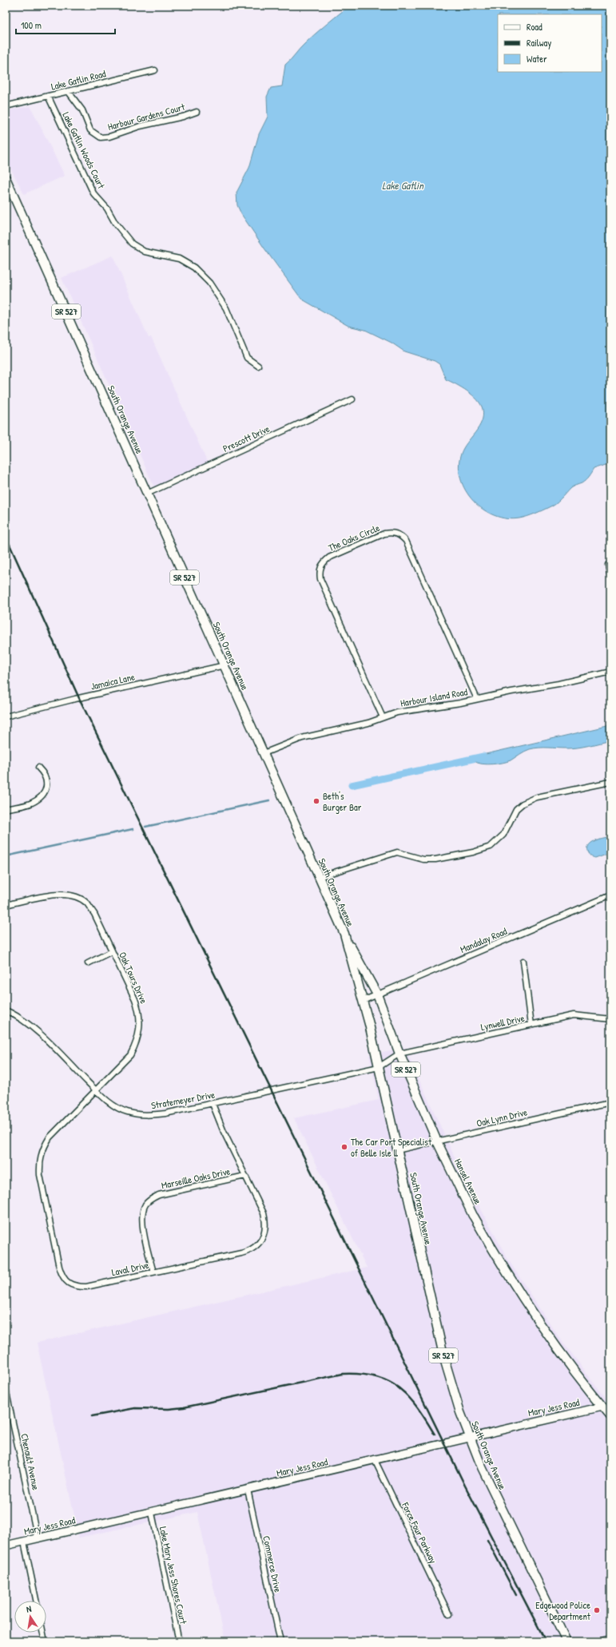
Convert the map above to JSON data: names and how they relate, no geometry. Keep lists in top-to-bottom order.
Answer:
{
  "streets": {
    "main road": ["SR 527", "South Orange Avenue", "Hansel Avenue"],
    "street": [
      "Lake Gatlin Road",
      "Harbour Gardens Court",
      "Lake Gatlin Woods Court",
      "Prescott Drive",
      "The Oaks Circle",
      "Jamaica Lane",
      "Harbour Island Road",
      "Mandalay Road",
      "Oak Tours Drive",
      "Lynwell Drive",
      "Stratemeyer Drive",
      "Oak Lynn Drive",
      "Marseille Oaks Drive",
      "Laval Drive",
      "Mary Jess Road",
      "Chenault Avenue",
      "Force Four Parkway",
      "Commerce Drive",
      "Lake Mary Jess Shores Court"
    ]
  },
  "crossings": [
    ["Lake Gatlin Road", "Harbour Gardens Court"],
    ["Lake Gatlin Road", "Lake Gatlin Woods Court"],
    ["South Orange Avenue", "Prescott Drive"],
    ["South Orange Avenue", "Jamaica Lane"],
    ["South Orange Avenue", "Harbour Island Road"],
    ["South Orange Avenue", "Mandalay Road"],
    ["South Orange Avenue", "Stratemeyer Drive"],
    ["South Orange Avenue", "Oak Lynn Drive"],
    ["South Orange Avenue", "Hansel Avenue"],
    ["South Orange Avenue", "Mary Jess Road"],
    ["The Oaks Circle", "Harbour Island Road"],
    ["Mandalay Road", "Hansel Avenue"],
    ["Oak Tours Drive", "Stratemeyer Drive"],
    ["Oak Tours Drive", "Laval Drive"],
    ["Lynwell Drive", "Hansel Avenue"],
    ["Stratemeyer Drive", "Laval Drive"],
    ["Oak Lynn Drive", "Hansel Avenue"],
    ["Marseille Oaks Drive", "Laval Drive"],
    ["Hansel Avenue", "Mary Jess Road"],
    ["Mary Jess Road", "Chenault Avenue"],
    ["Mary Jess Road", "Force Four Parkway"],
    ["Mary Jess Road", "Commerce Drive"],
    ["Mary Jess Road", "Lake Mary Jess Shores Court"]
  ],
  "water": ["Lake Gatlin"],
  "places": ["Beth's Burger Bar", "The Car Port Specialist of Belle Isle ll", "Edgewood Police Department"],
  "legend": ["Road", "Railway", "Water"],
  "scale_bar": "100 m",
  "north": "top"
}
